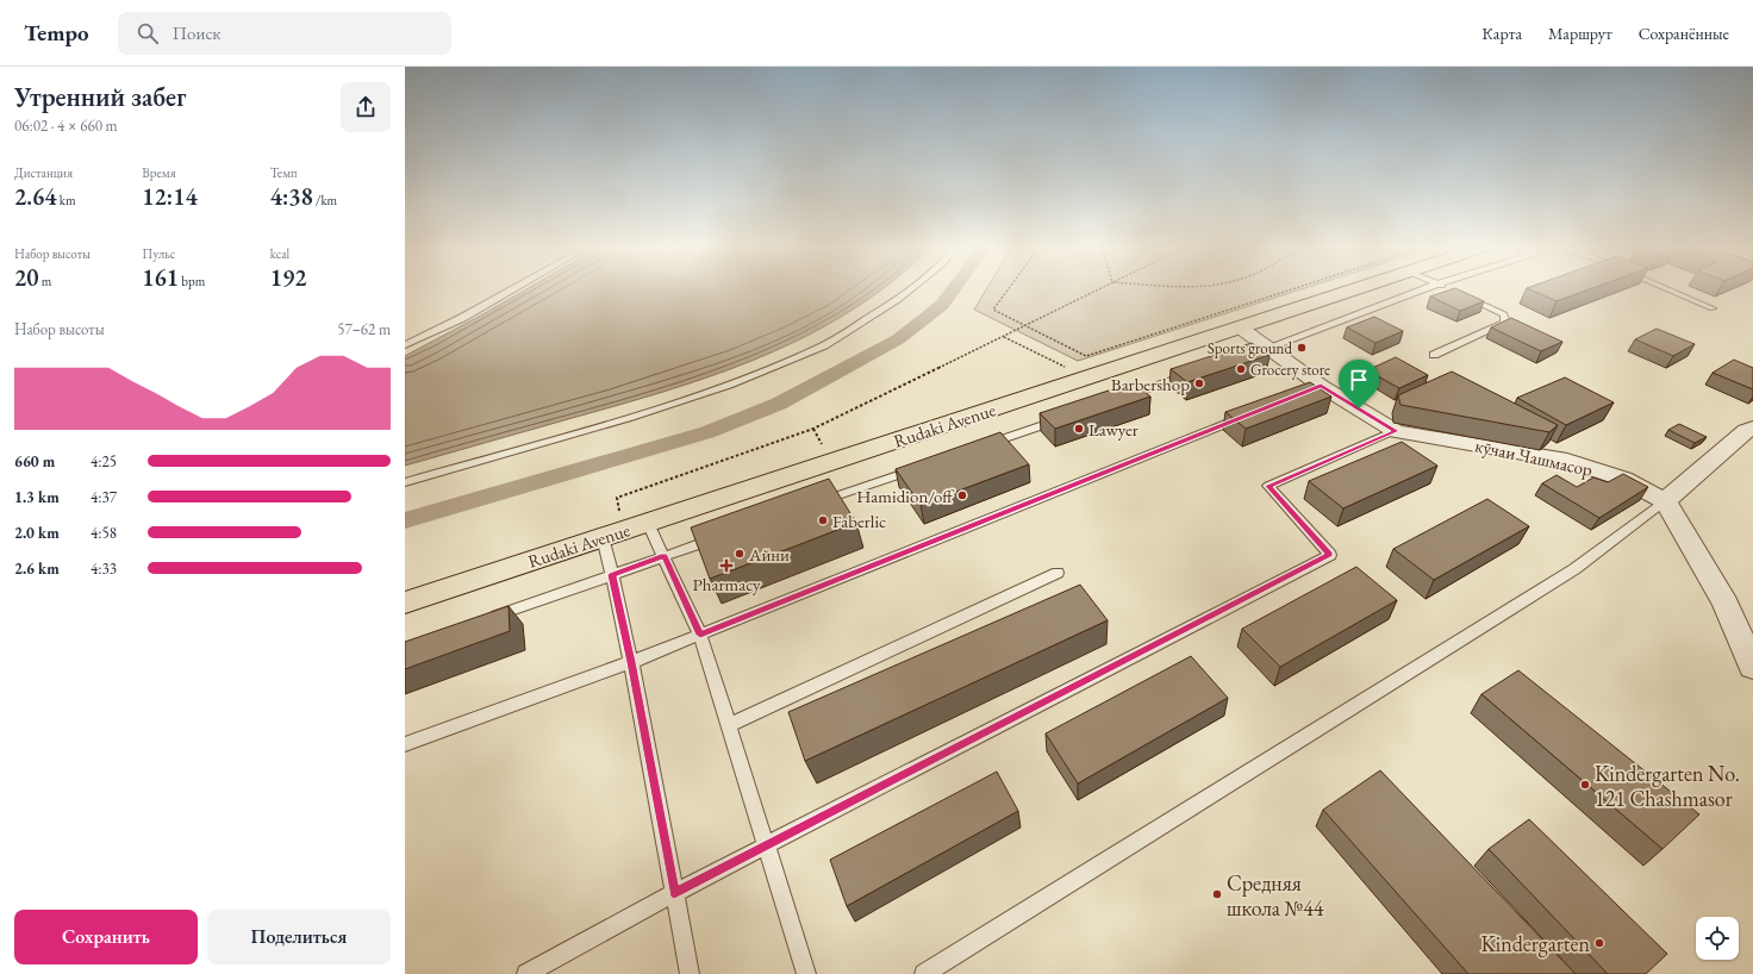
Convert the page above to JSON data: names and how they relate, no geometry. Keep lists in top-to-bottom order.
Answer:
{
  "streets": {
    "highway": ["Rudaki Avenue"],
    "street": ["кӯчаи Чашмасор"]
  },
  "crossings": [
    ["Rudaki Avenue", "кӯчаи Чашмасор"]
  ],
  "places": {
    "other": [
      "Sports ground",
      "Grocery store",
      "Barbershop",
      "Lawyer",
      "Hamidion/off",
      "Faberlic",
      "Айни",
      "Kindergarten No. 121 Chashmasor",
      "Средняя школа №44",
      "Kindergarten"
    ],
    "health": ["Pharmacy"]
  },
  "page": {
    "header": "Tempo",
    "search": "Поиск",
    "nav": ["Карта", "Маршрут", "Сохранённые"],
    "heading": ["Утренний забег", "06:02 · 4 × 660 m"],
    "stats": [
      ["Дистанция", "2.64 km"],
      ["Время", "12:14"],
      ["Темп", "4:38 /km"],
      ["Набор высоты", "20 m"],
      ["Пульс", "161 bpm"],
      ["kcal", "192"]
    ],
    "chart": ["Набор высоты", "57–62 m"],
    "list": [
      {
        "name": "660 m",
        "note": "4:25"
      },
      {
        "name": "1.3 km",
        "note": "4:37"
      },
      {
        "name": "2.0 km",
        "note": "4:58"
      },
      {
        "name": "2.6 km",
        "note": "4:33"
      }
    ],
    "buttons": ["Сохранить", "Поделиться"]
  }
}
